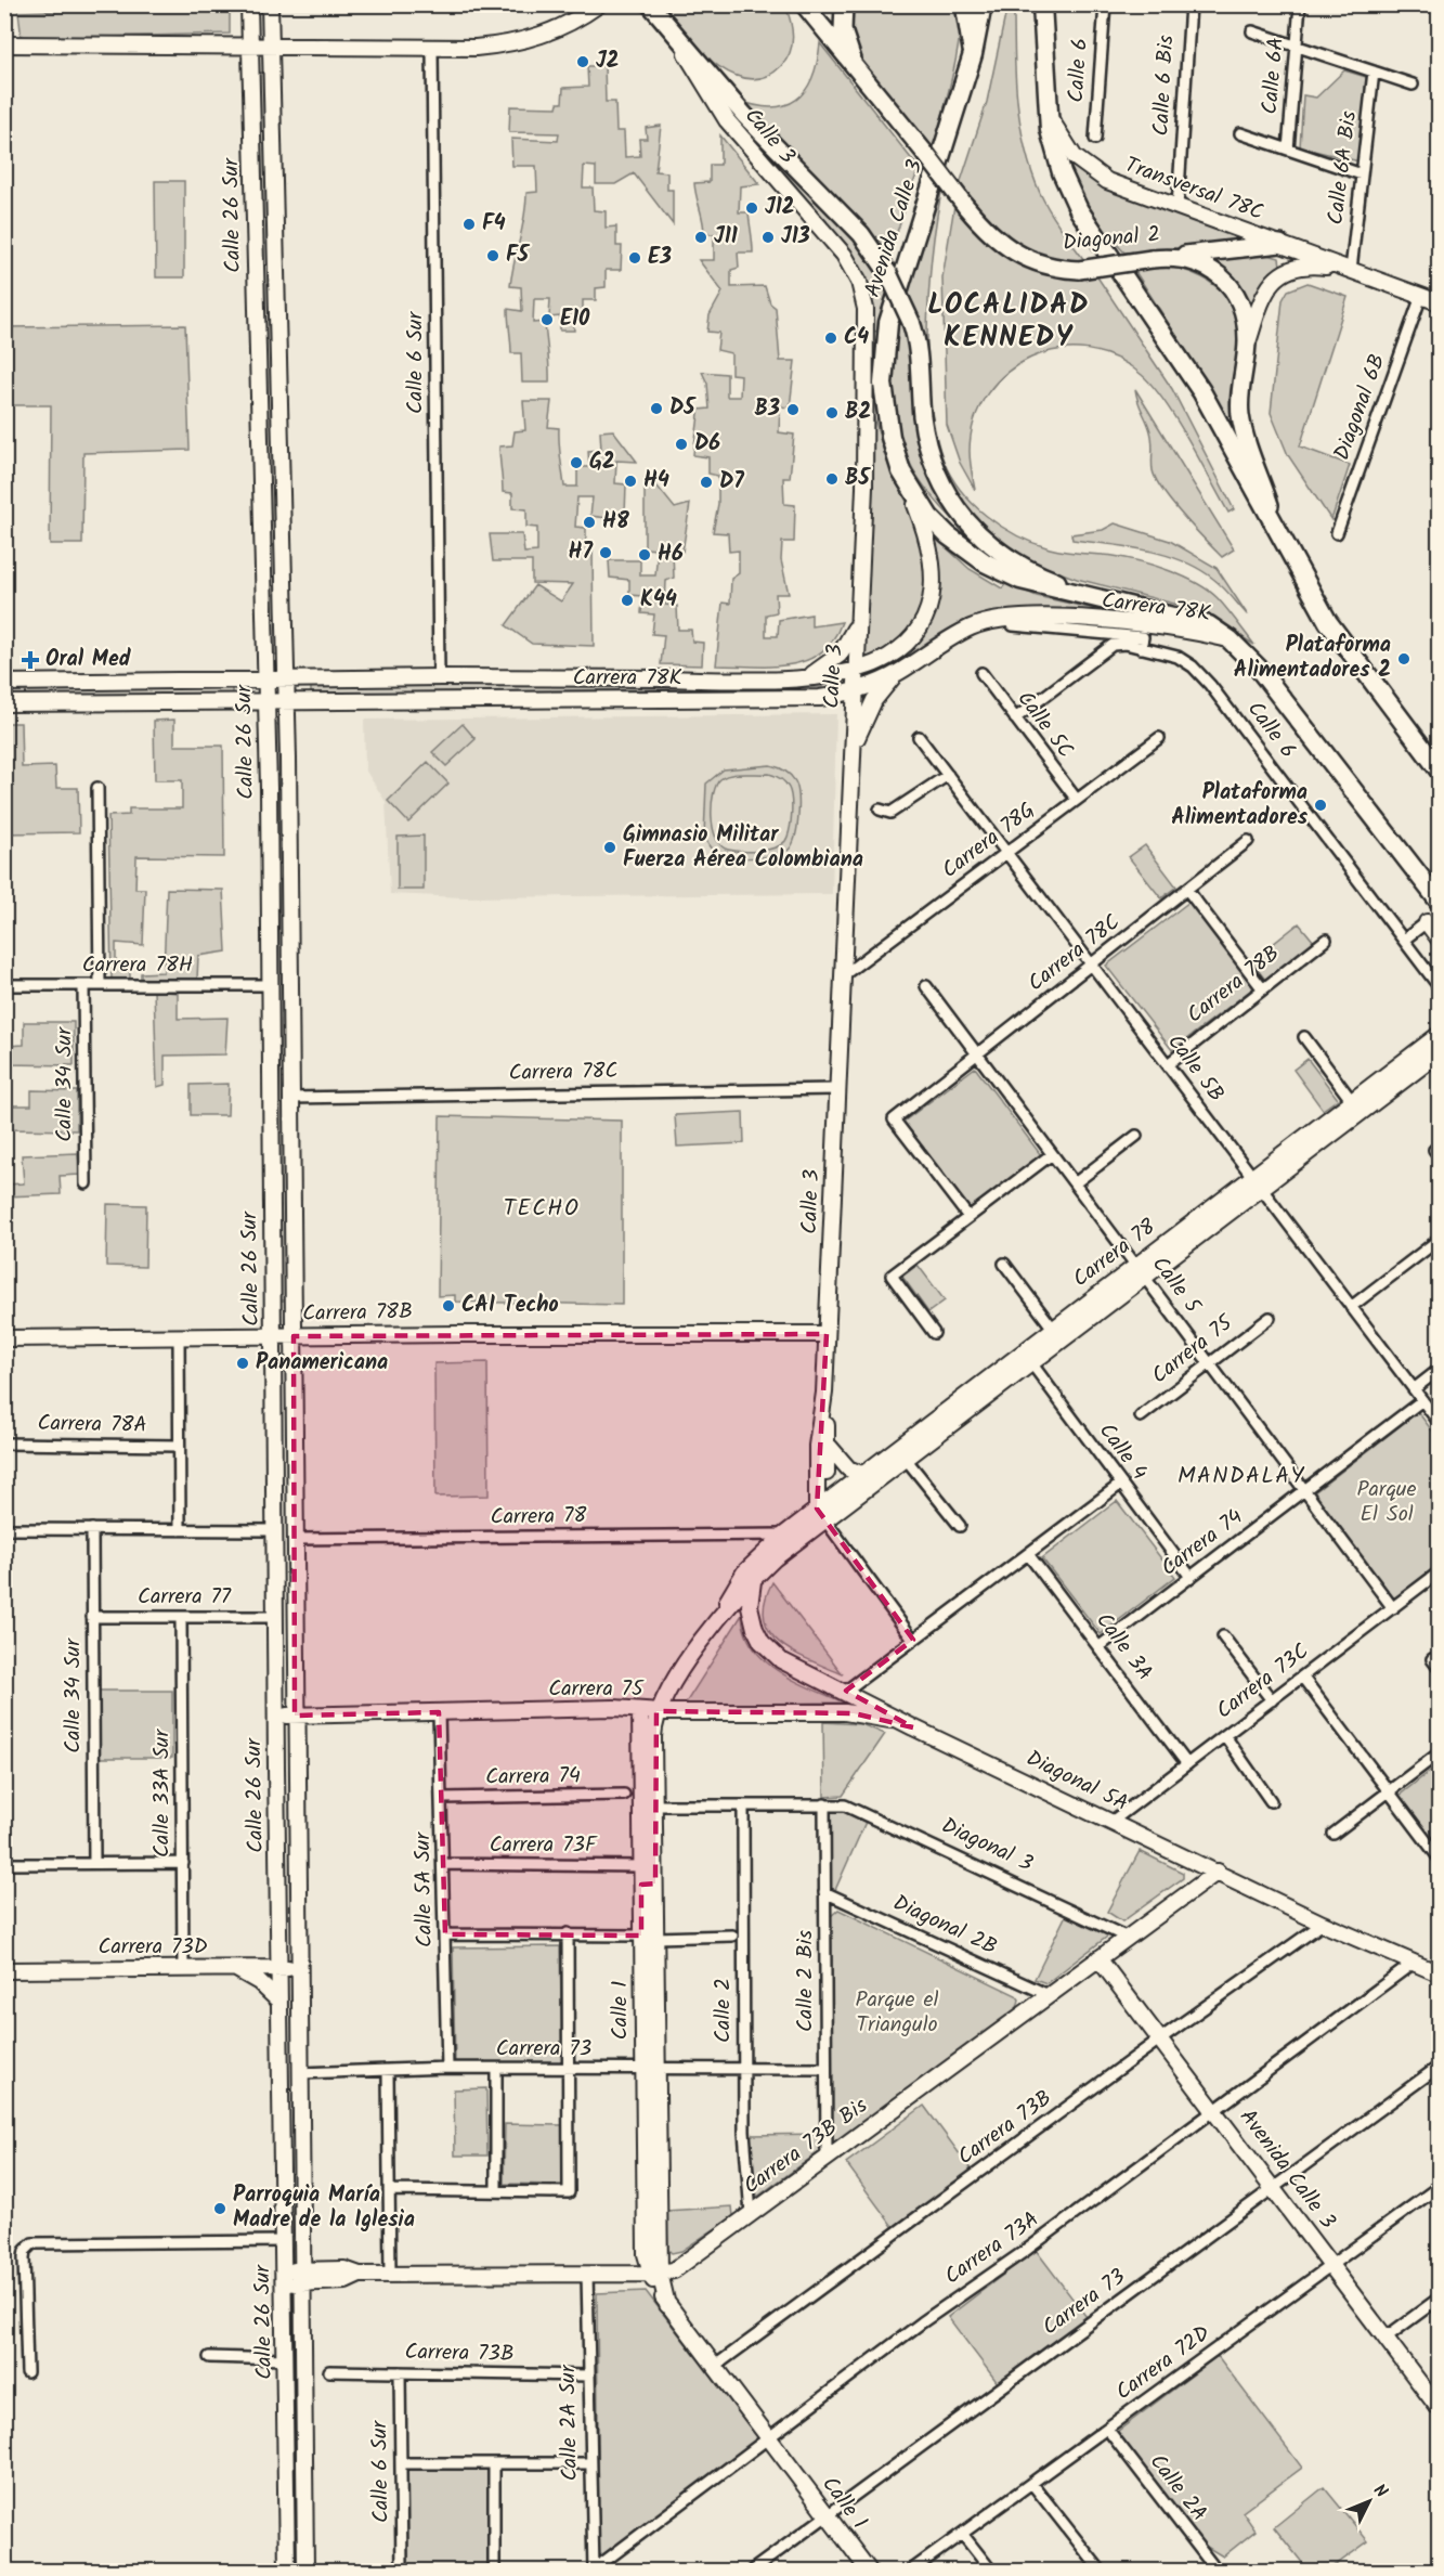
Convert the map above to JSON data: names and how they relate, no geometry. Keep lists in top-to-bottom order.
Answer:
{
  "streets": {
    "highway": ["Avenida Calle 3"],
    "main road": ["Diagonal 2"],
    "street": [
      "Calle 6",
      "Calle 6A",
      "Calle 6 Bis",
      "Calle 3",
      "Calle 6A Bis",
      "Transversal 78C",
      "Calle 26 Sur",
      "Calle 6 Sur",
      "Diagonal 6B",
      "Carrera 78K",
      "Calle 5C",
      "Carrera 78G",
      "Carrera 78C",
      "Carrera 78H",
      "Carrera 78B",
      "Calle 5B",
      "Calle 34 Sur",
      "Carrera 78",
      "Calle 5",
      "Carrera 75",
      "Carrera 78A",
      "Calle 4",
      "Carrera 74",
      "Carrera 77",
      "Calle 3A",
      "Carrera 73C",
      "Diagonal 5A",
      "Calle 33A Sur",
      "Carrera 73F",
      "Diagonal 3",
      "Calle 5A Sur",
      "Diagonal 2B",
      "Carrera 73D",
      "Calle 2 Bis",
      "Calle 1",
      "Calle 2",
      "Carrera 73",
      "Carrera 73B",
      "Carrera 73B Bis",
      "Carrera 73A",
      "Carrera 72D",
      "Calle 2A Sur",
      "Calle 2A"
    ]
  },
  "crossings": [
    ["Calle 6", "Carrera 78K"],
    ["Calle 6", "Calle 5C"],
    ["Calle 6 Bis", "Transversal 78C"],
    ["Calle 3", "Carrera 78K"],
    ["Calle 3", "Carrera 78G"],
    ["Calle 3", "Carrera 78C"],
    ["Calle 3", "Carrera 78B"],
    ["Calle 3", "Carrera 78"],
    ["Calle 6A Bis", "Transversal 78C"],
    ["Transversal 78C", "Diagonal 2"],
    ["Transversal 78C", "Diagonal 6B"],
    ["Calle 26 Sur", "Carrera 78K"],
    ["Calle 26 Sur", "Carrera 78C"],
    ["Calle 26 Sur", "Carrera 78H"],
    ["Calle 26 Sur", "Carrera 78B"],
    ["Calle 26 Sur", "Carrera 78"],
    ["Calle 26 Sur", "Carrera 75"],
    ["Calle 26 Sur", "Carrera 77"],
    ["Calle 26 Sur", "Carrera 73D"],
    ["Calle 26 Sur", "Carrera 73"],
    ["Calle 26 Sur", "Carrera 73B Bis"],
    ["Avenida Calle 3", "Carrera 78K"],
    ["Avenida Calle 3", "Carrera 73"],
    ["Avenida Calle 3", "Carrera 73B"],
    ["Avenida Calle 3", "Carrera 73B Bis"],
    ["Avenida Calle 3", "Carrera 73A"],
    ["Avenida Calle 3", "Carrera 72D"],
    ["Calle 6 Sur", "Carrera 78K"],
    ["Calle 6 Sur", "Carrera 73B"],
    ["Calle 5C", "Carrera 78G"],
    ["Carrera 78G", "Calle 5B"],
    ["Carrera 78C", "Calle 5B"],
    ["Carrera 78C", "Calle 5"],
    ["Carrera 78H", "Calle 34 Sur"],
    ["Carrera 78B", "Calle 5B"],
    ["Calle 5B", "Carrera 78"],
    ["Calle 5B", "Carrera 74"],
    ["Calle 34 Sur", "Carrera 77"],
    ["Carrera 78", "Calle 5"],
    ["Carrera 78", "Calle 4"],
    ["Calle 5", "Carrera 75"],
    ["Calle 5", "Carrera 74"],
    ["Calle 5", "Carrera 73C"],
    ["Carrera 75", "Diagonal 5A"],
    ["Carrera 75", "Calle 5A Sur"],
    ["Carrera 75", "Calle 1"],
    ["Calle 4", "Carrera 74"],
    ["Carrera 74", "Calle 3A"],
    ["Carrera 74", "Calle 5A Sur"],
    ["Carrera 77", "Calle 33A Sur"],
    ["Calle 3A", "Carrera 73C"],
    ["Carrera 73C", "Diagonal 5A"],
    ["Diagonal 5A", "Carrera 73B"],
    ["Diagonal 5A", "Carrera 73B Bis"],
    ["Diagonal 5A", "Carrera 73A"],
    ["Calle 33A Sur", "Carrera 73D"],
    ["Carrera 73F", "Calle 5A Sur"],
    ["Carrera 73F", "Calle 1"],
    ["Diagonal 3", "Calle 2 Bis"],
    ["Diagonal 3", "Carrera 73B Bis"],
    ["Calle 5A Sur", "Carrera 73"],
    ["Diagonal 2B", "Calle 2 Bis"],
    ["Diagonal 2B", "Carrera 73B Bis"],
    ["Calle 2 Bis", "Carrera 73"],
    ["Calle 2 Bis", "Carrera 73B Bis"],
    ["Calle 1", "Carrera 73"],
    ["Calle 1", "Carrera 73B"],
    ["Calle 1", "Carrera 73B Bis"],
    ["Calle 1", "Carrera 73A"],
    ["Calle 2", "Carrera 73"],
    ["Calle 2", "Carrera 73B Bis"],
    ["Carrera 73B", "Calle 2A Sur"],
    ["Carrera 73B Bis", "Calle 2A Sur"],
    ["Carrera 73A", "Calle 2A Sur"],
    ["Carrera 72D", "Calle 2A"]
  ],
  "districts": ["LOCALIDAD KENNEDY", "TECHO", "MANDALAY"],
  "parks": ["Parque El Sol", "Parque el Triangulo"],
  "places": {
    "other": [
      "J2",
      "J12",
      "F4",
      "J11",
      "J13",
      "F5",
      "E3",
      "E10",
      "C4",
      "D5",
      "B3",
      "B2",
      "D6",
      "G2",
      "B5",
      "H4",
      "D7",
      "H8",
      "H7",
      "H6",
      "K44",
      "Plataforma Alimentadores 2",
      "Plataforma Alimentadores",
      "Gimnasio Militar Fuerza Aérea Colombiana",
      "CAI Techo",
      "Panamericana",
      "Parroquia María Madre de la Iglesia"
    ],
    "health": ["Oral Med"]
  },
  "north": "top right"
}
